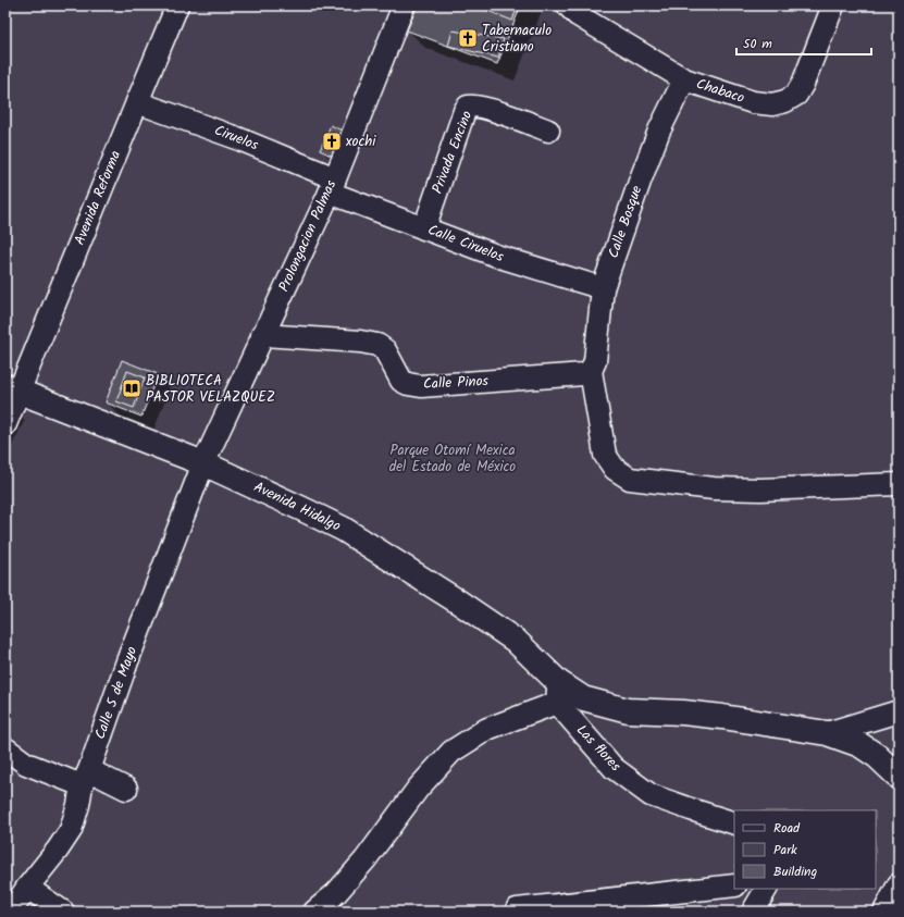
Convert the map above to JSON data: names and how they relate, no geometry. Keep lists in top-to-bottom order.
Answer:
{
  "streets": {
    "main road": ["Avenida Hidalgo"],
    "street": [
      "Chabaco",
      "Ciruelos",
      "Privada Encino",
      "Avenida Reforma",
      "Calle Bosque",
      "Prolongacion Palmas",
      "Calle Ciruelos",
      "Calle Pinos",
      "Calle 5 de Mayo",
      "Las flores"
    ]
  },
  "crossings": [
    ["Chabaco", "Calle Bosque"],
    ["Ciruelos", "Avenida Reforma"],
    ["Ciruelos", "Prolongacion Palmas"],
    ["Ciruelos", "Calle Ciruelos"],
    ["Privada Encino", "Calle Ciruelos"],
    ["Avenida Reforma", "Avenida Hidalgo"],
    ["Calle Bosque", "Calle Ciruelos"],
    ["Calle Bosque", "Calle Pinos"],
    ["Prolongacion Palmas", "Calle Ciruelos"],
    ["Prolongacion Palmas", "Calle Pinos"],
    ["Prolongacion Palmas", "Avenida Hidalgo"],
    ["Prolongacion Palmas", "Calle 5 de Mayo"],
    ["Avenida Hidalgo", "Calle 5 de Mayo"],
    ["Avenida Hidalgo", "Las flores"]
  ],
  "parks": ["Parque Otomí Mexica del Estado de México"],
  "places": {
    "church": ["Tabernaculo Cristiano", "xochi"],
    "library": ["BIBLIOTECA PASTOR VELAZQUEZ"]
  },
  "legend": ["Road", "Park", "Building"],
  "scale_bar": "50 m"
}
